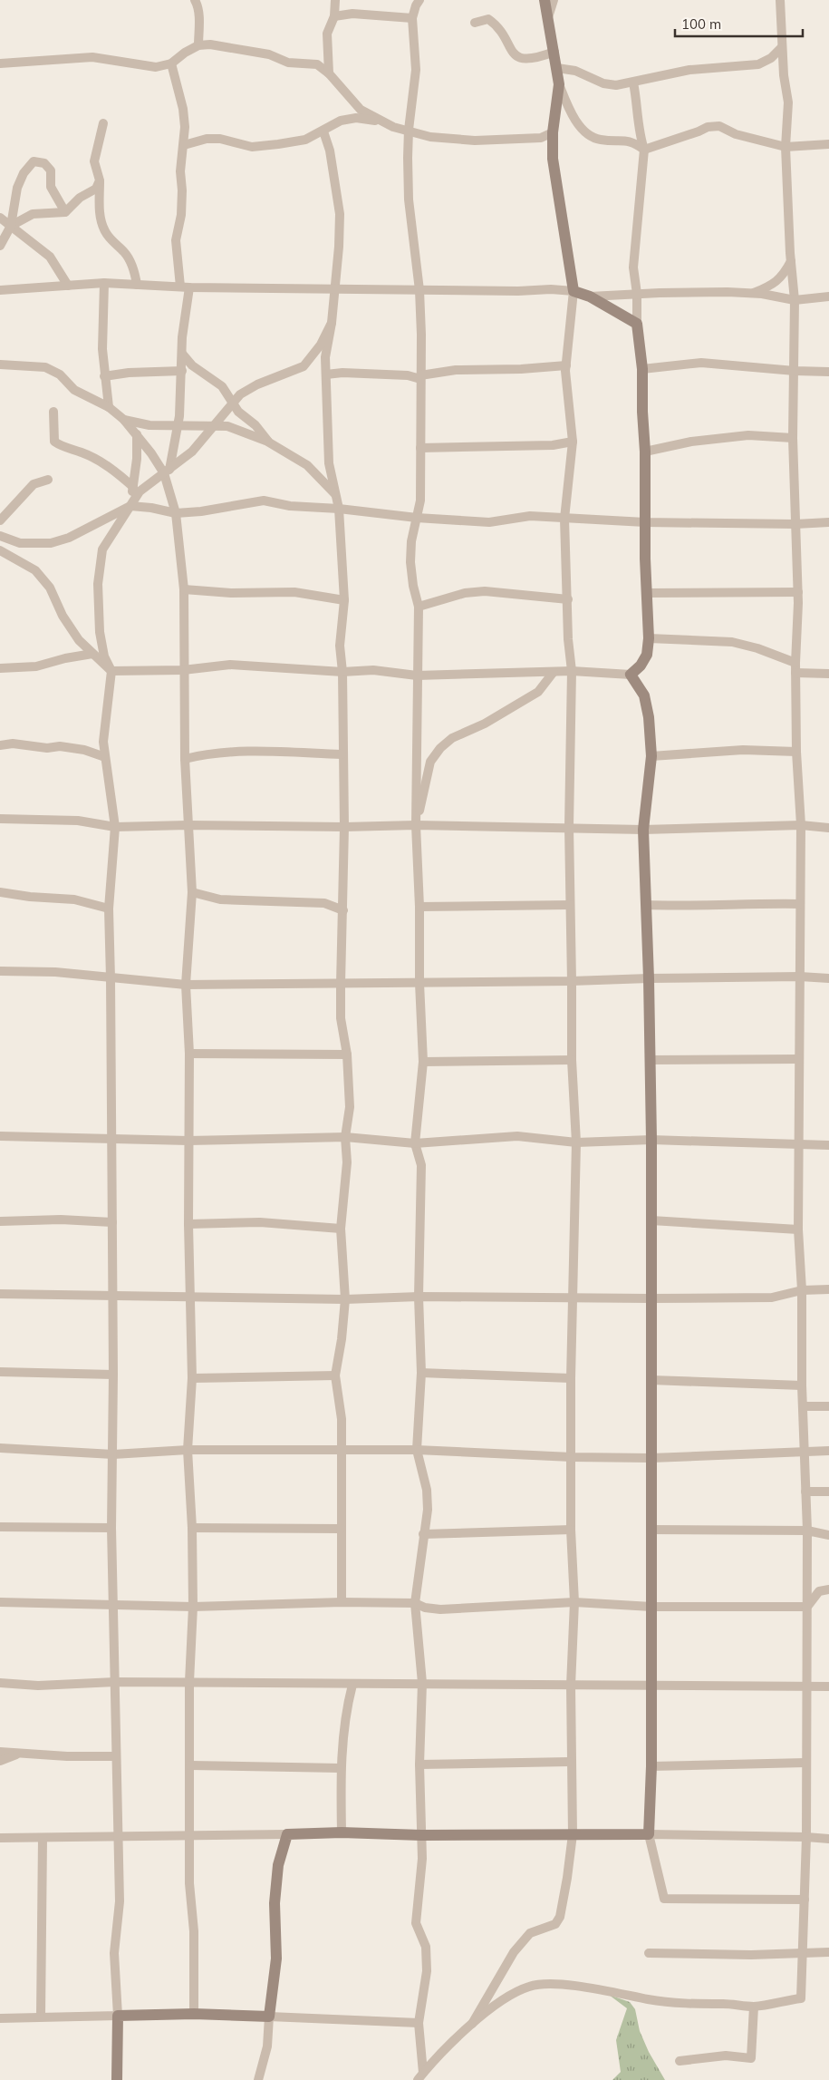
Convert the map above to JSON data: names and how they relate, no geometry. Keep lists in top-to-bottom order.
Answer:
{
  "scale_bar": "100 m"
}
